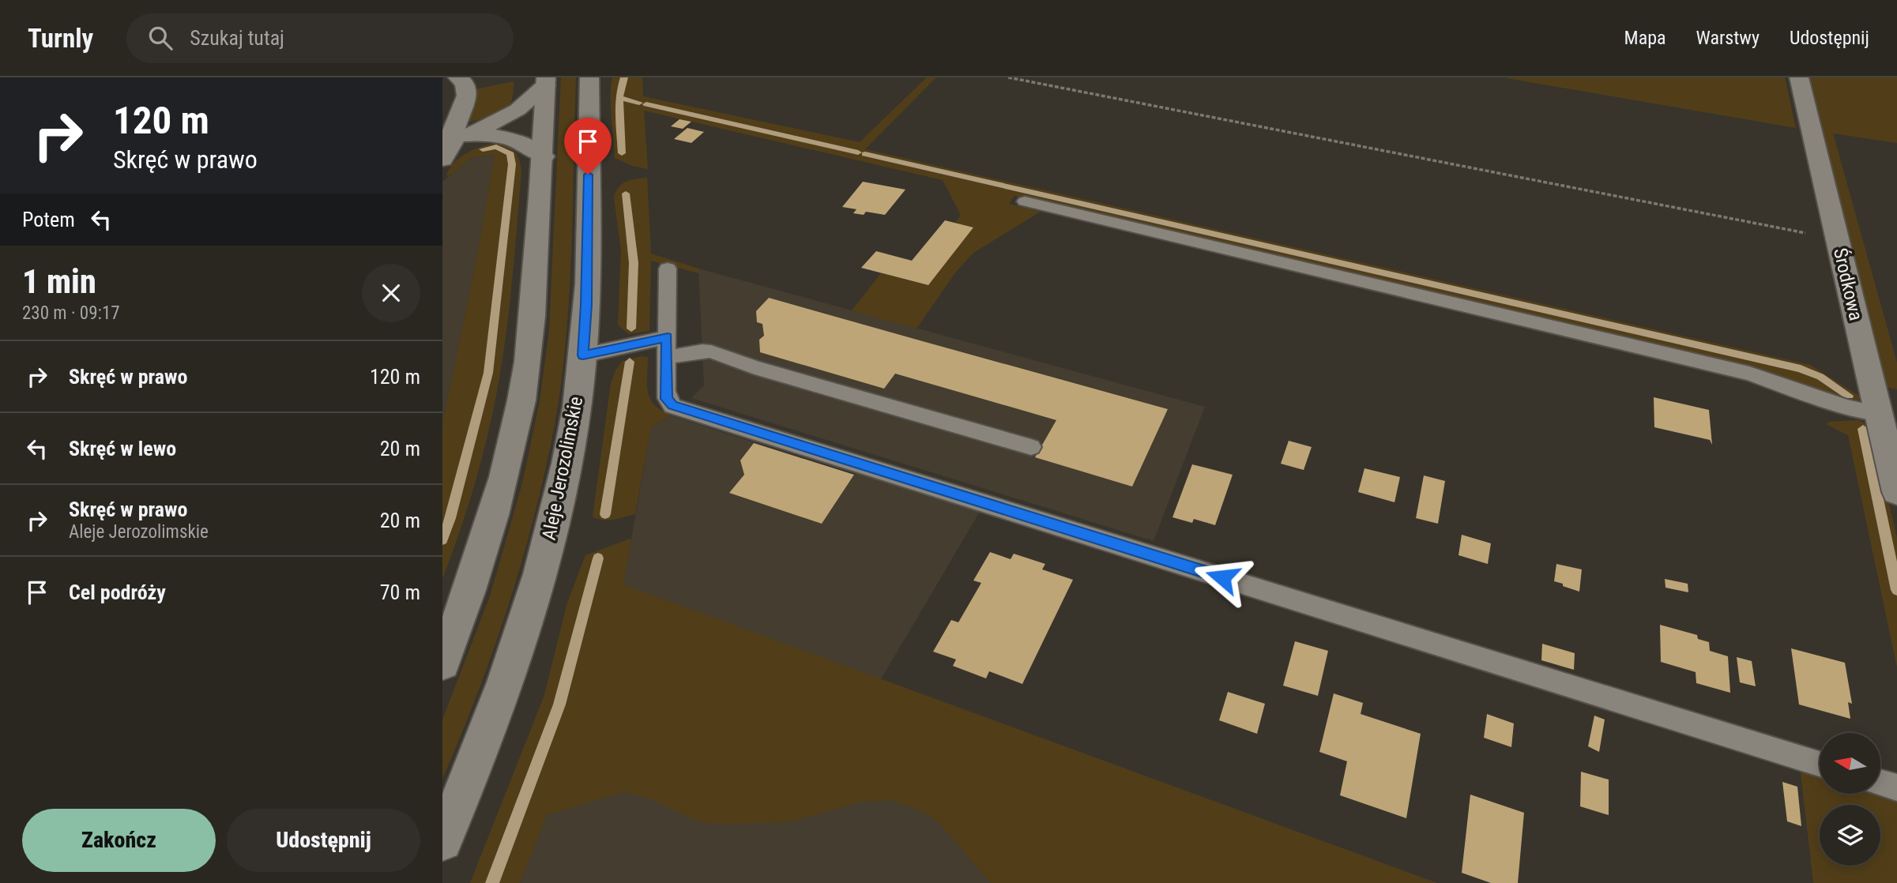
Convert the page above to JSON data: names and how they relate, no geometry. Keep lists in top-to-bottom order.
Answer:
{
  "streets": {
    "main road": ["Środkowa", "Aleje Jerozolimskie"]
  },
  "north": "left",
  "page": {
    "header": "Turnly",
    "search": "Szukaj tutaj",
    "nav": ["Mapa", "Warstwy", "Udostępnij"],
    "turn": ["120 m", "Skręć w prawo"],
    "then": "Potem",
    "heading": ["1 min", "230 m · 09:17"],
    "list": [
      {
        "name": "Skręć w prawo",
        "value": "120 m"
      },
      {
        "name": "Skręć w lewo",
        "value": "20 m"
      },
      {
        "name": "Skręć w prawo",
        "note": "Aleje Jerozolimskie",
        "value": "20 m"
      },
      {
        "name": "Cel podróży",
        "value": "70 m"
      }
    ],
    "buttons": ["Zakończ", "Udostępnij"]
  }
}
